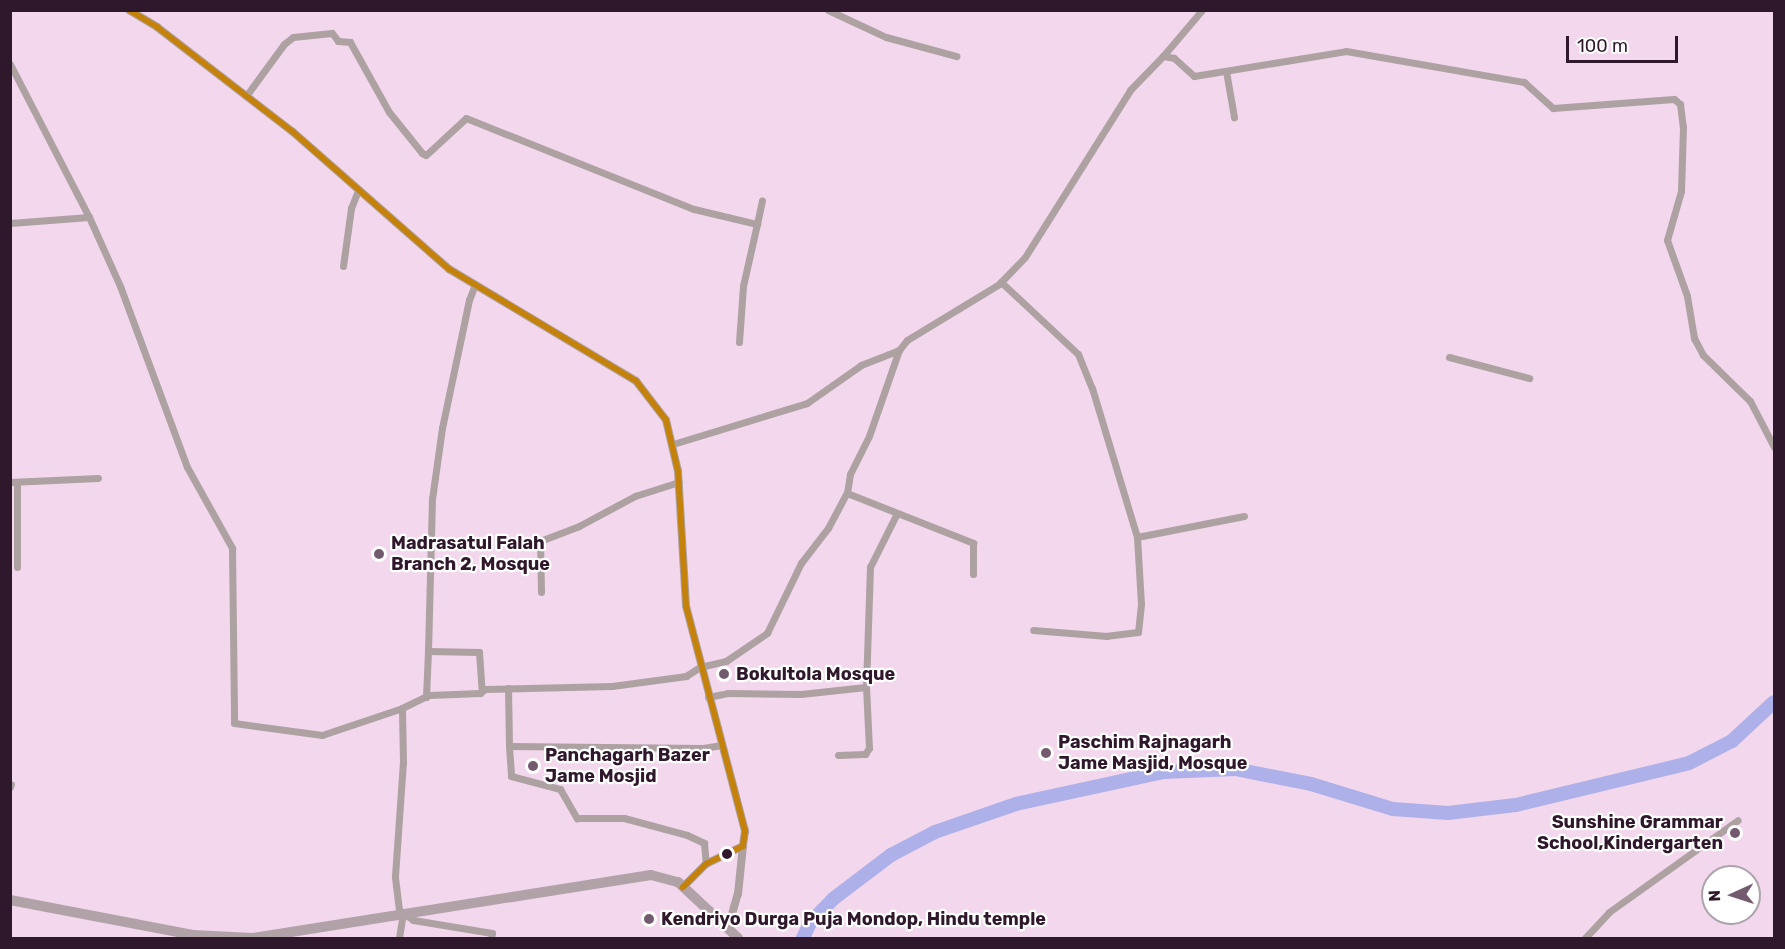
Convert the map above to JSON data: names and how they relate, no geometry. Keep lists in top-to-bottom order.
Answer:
{
  "places": [
    "Madrasatul Falah Branch 2, Mosque",
    "Bokultola Mosque",
    "Paschim Rajnagarh Jame Masjid, Mosque",
    "Panchagarh Bazer Jame Mosjid",
    "Sunshine Grammar School,Kindergarten",
    "Kendriyo Durga Puja Mondop, Hindu temple"
  ],
  "scale_bar": "100 m",
  "north": "left"
}
